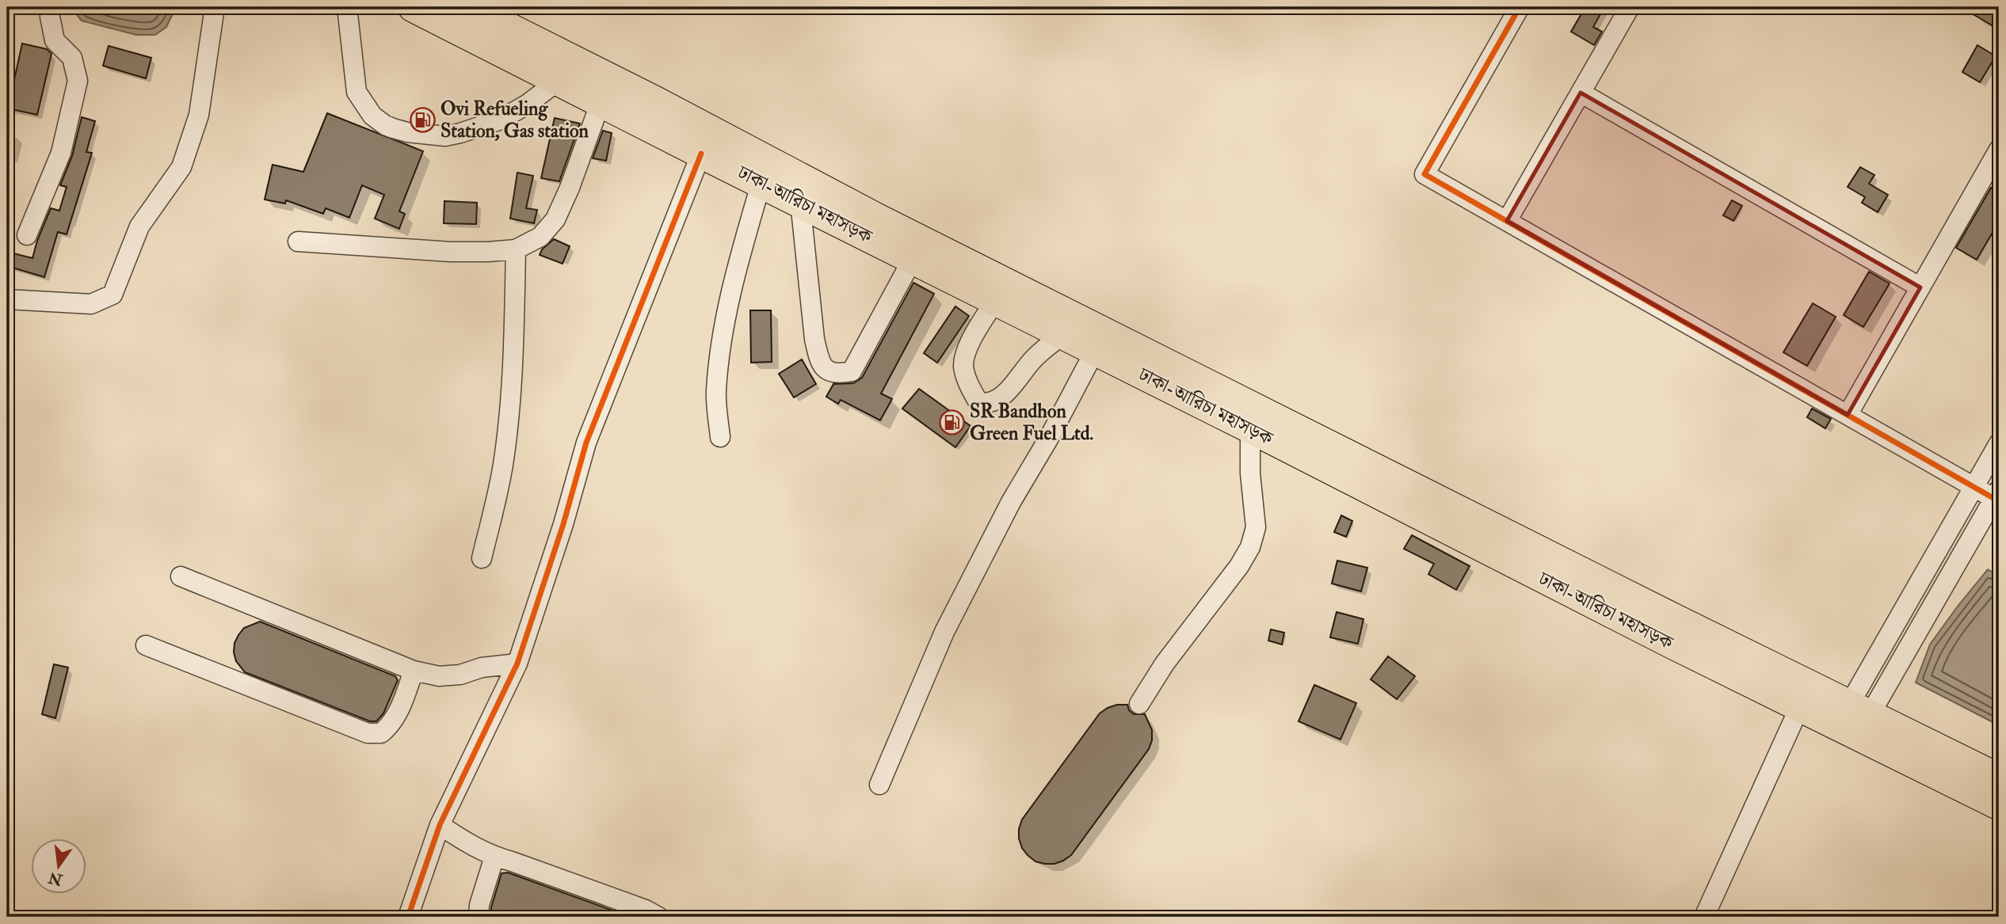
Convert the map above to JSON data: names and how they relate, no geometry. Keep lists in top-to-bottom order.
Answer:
{
  "streets": {
    "highway": ["ঢাকা-আরিচা মহাসড়ক"]
  },
  "places": {
    "fuel station": ["Ovi Refueling Station, Gas station", "SR Bandhon Green Fuel Ltd."]
  },
  "north": "bottom"
}
